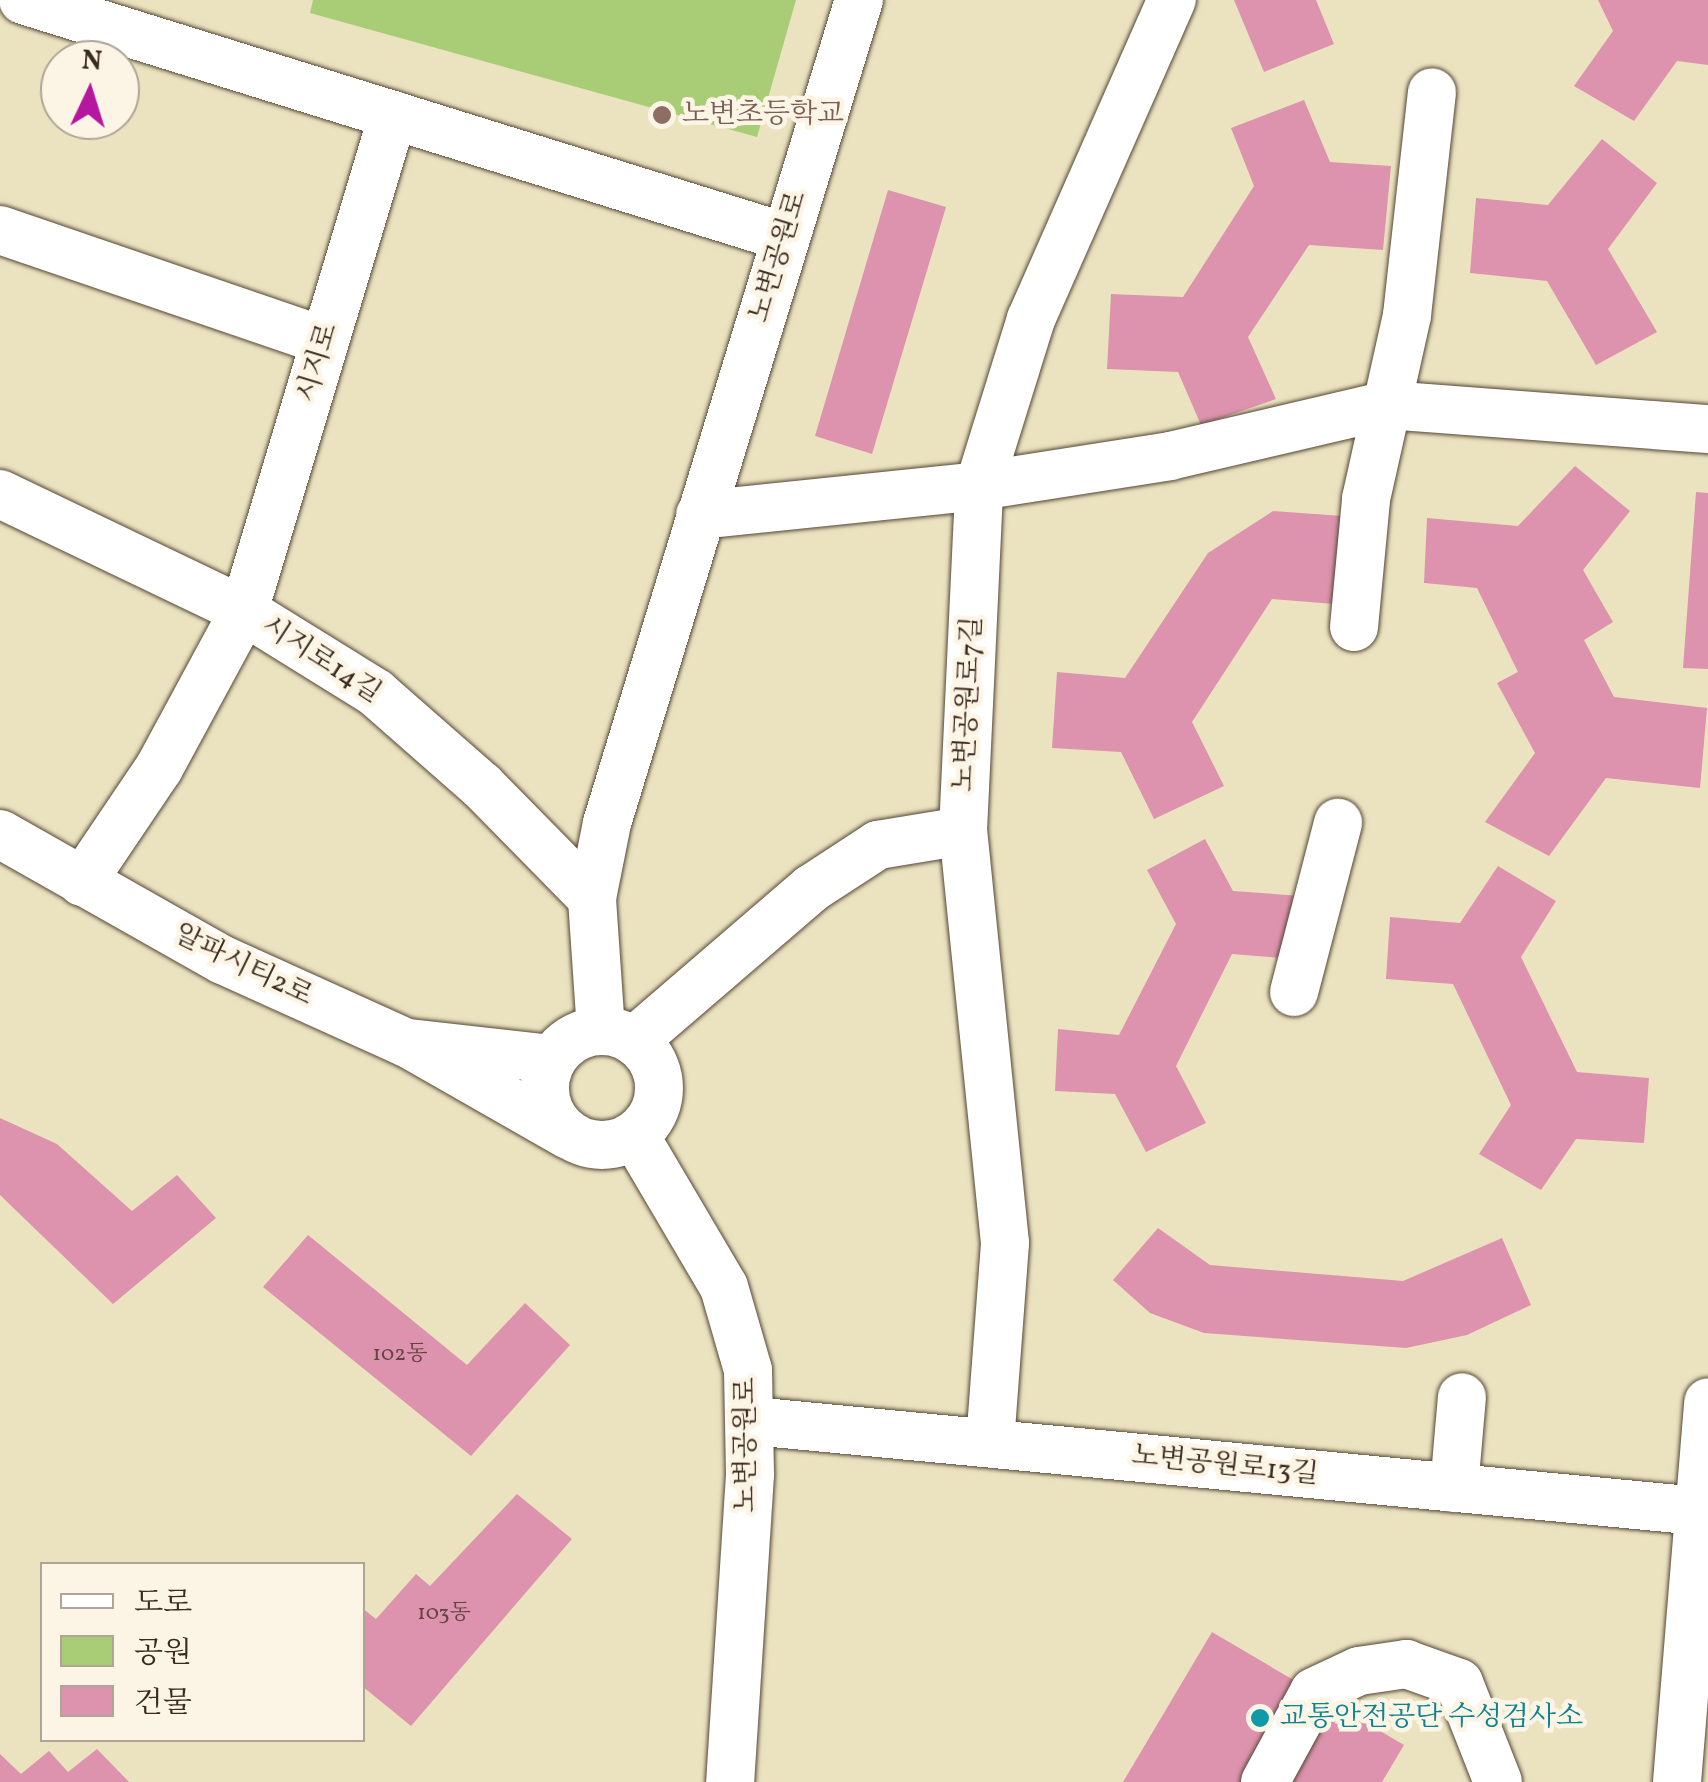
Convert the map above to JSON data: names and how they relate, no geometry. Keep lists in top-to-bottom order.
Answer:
{
  "streets": {
    "street": [
      "노변공원로",
      "시지로",
      "시지로14길",
      "노변공원로7길",
      "알파시티2로",
      "노변공원로13길"
    ]
  },
  "crossings": [
    ["노변공원로", "시지로14길"],
    ["노변공원로", "노변공원로13길"],
    ["시지로", "시지로14길"],
    ["노변공원로7길", "노변공원로13길"]
  ],
  "places": ["노변초등학교", "교통안전공단 수성검사소"],
  "house_numbers": ["102동", "103동"],
  "legend": ["도로", "공원", "건물"],
  "north": "top"
}
